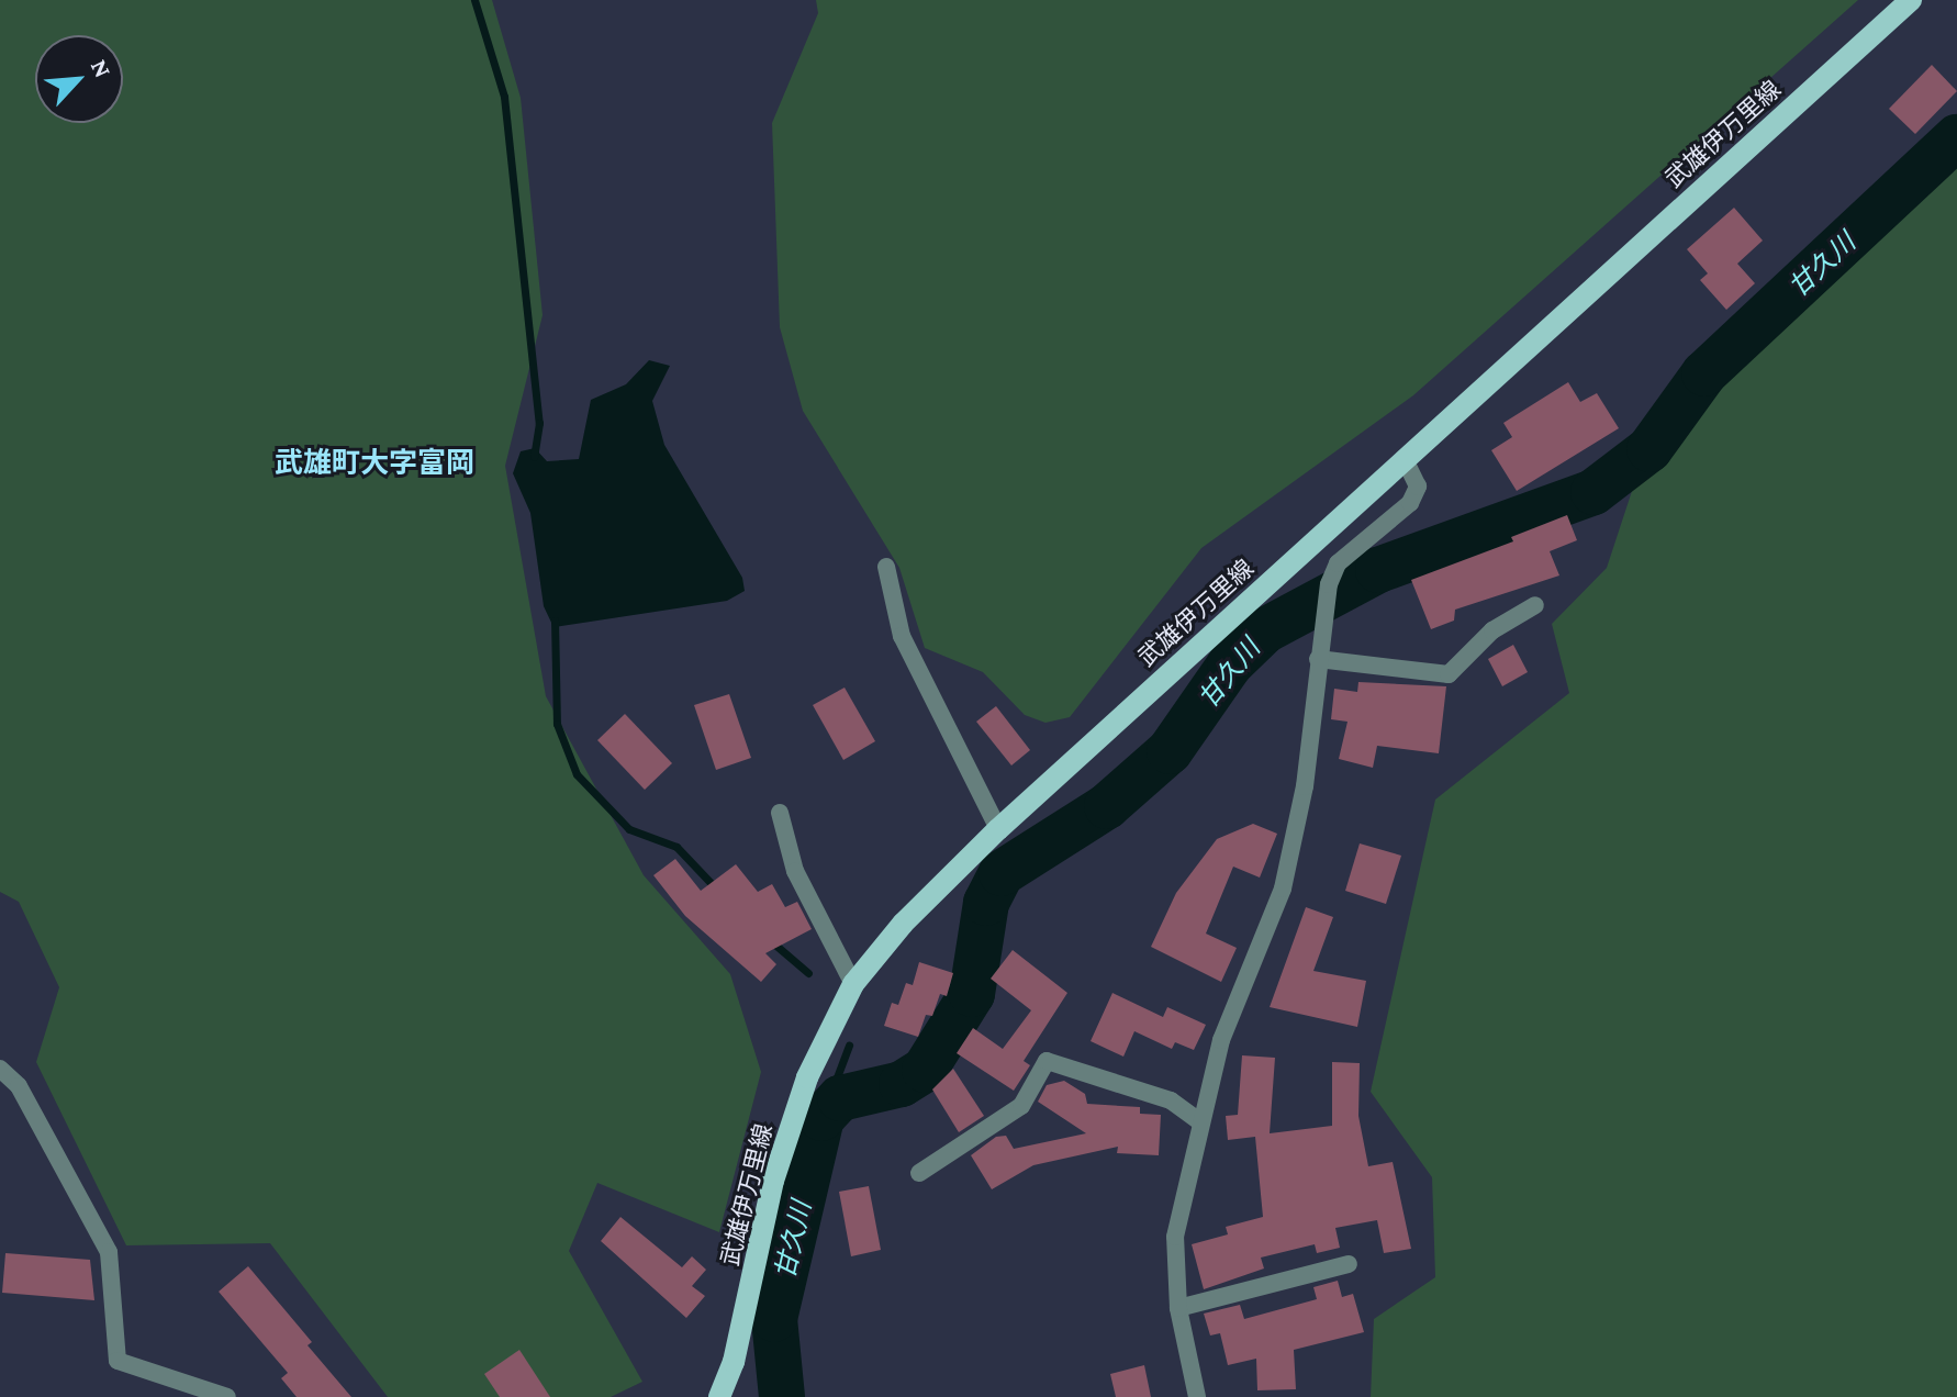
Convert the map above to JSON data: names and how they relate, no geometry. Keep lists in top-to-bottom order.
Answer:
{
  "streets": {
    "main road": ["武雄伊万里線"]
  },
  "districts": ["武雄町大字富岡"],
  "water": ["甘久川"],
  "north": "top right"
}
